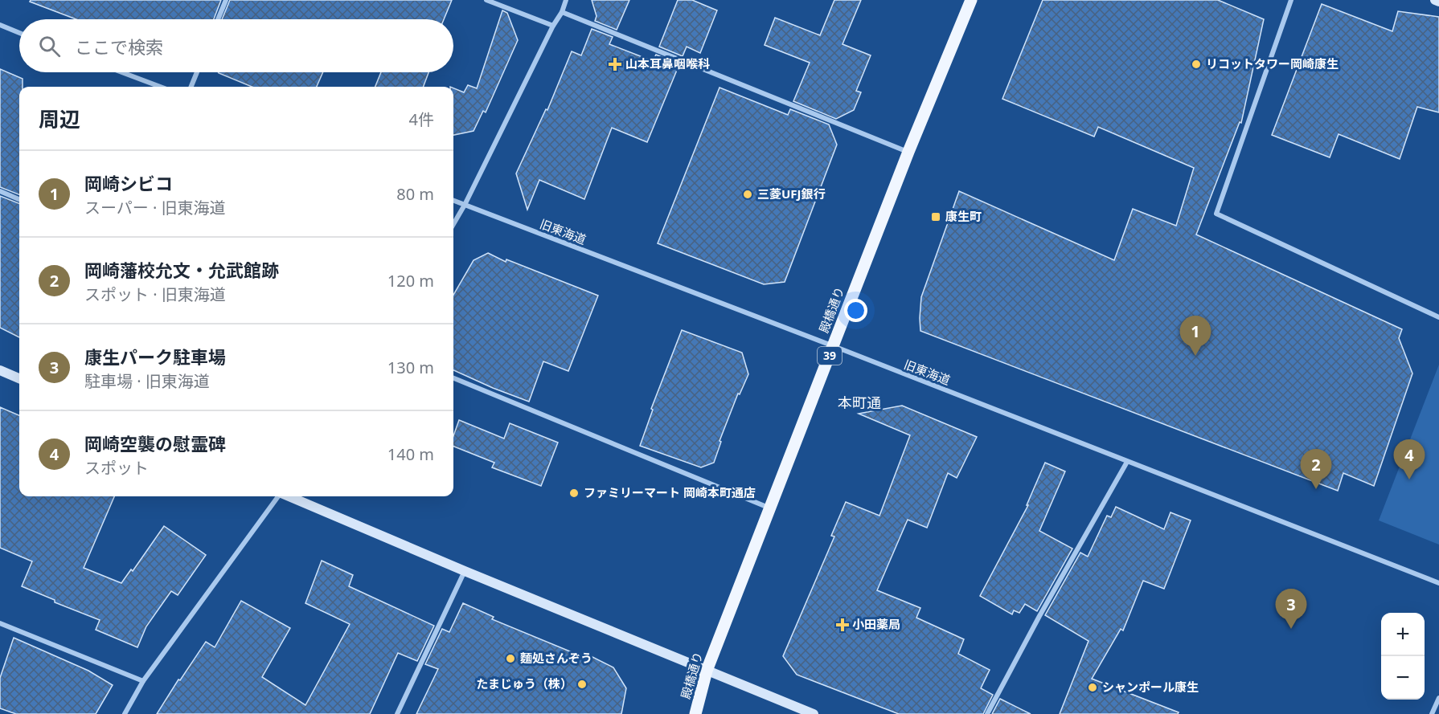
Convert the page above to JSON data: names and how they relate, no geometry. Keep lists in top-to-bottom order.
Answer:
{
  "streets": {
    "main road": ["殿橋通り", "39"],
    "street": ["旧東海道"]
  },
  "crossings": [
    ["旧東海道", "殿橋通り"]
  ],
  "districts": ["本町通"],
  "places": {
    "health": ["山本耳鼻咽喉科", "小田薬局"],
    "other": [
      "リコットタワー岡崎康生",
      "三菱UFJ銀行",
      "ファミリーマート 岡崎本町通店",
      "麵処さんぞう",
      "たまじゅう（株）",
      "シャンポール康生"
    ],
    "transit": ["康生町"]
  },
  "page": {
    "search": "ここで検索",
    "heading": ["周辺", "4件"],
    "list": [
      {
        "mark": "1",
        "name": "岡崎シビコ",
        "note": "スーパー · 旧東海道",
        "value": "80 m"
      },
      {
        "mark": "2",
        "name": "岡崎藩校允文・允武館跡",
        "note": "スポット · 旧東海道",
        "value": "120 m"
      },
      {
        "mark": "3",
        "name": "康生パーク駐車場",
        "note": "駐車場 · 旧東海道",
        "value": "130 m"
      },
      {
        "mark": "4",
        "name": "岡崎空襲の慰霊碑",
        "note": "スポット",
        "value": "140 m"
      }
    ],
    "pins": [
      "1",
      "4",
      "2",
      "3"
    ],
    "map_buttons": ["+", "−"]
  }
}
